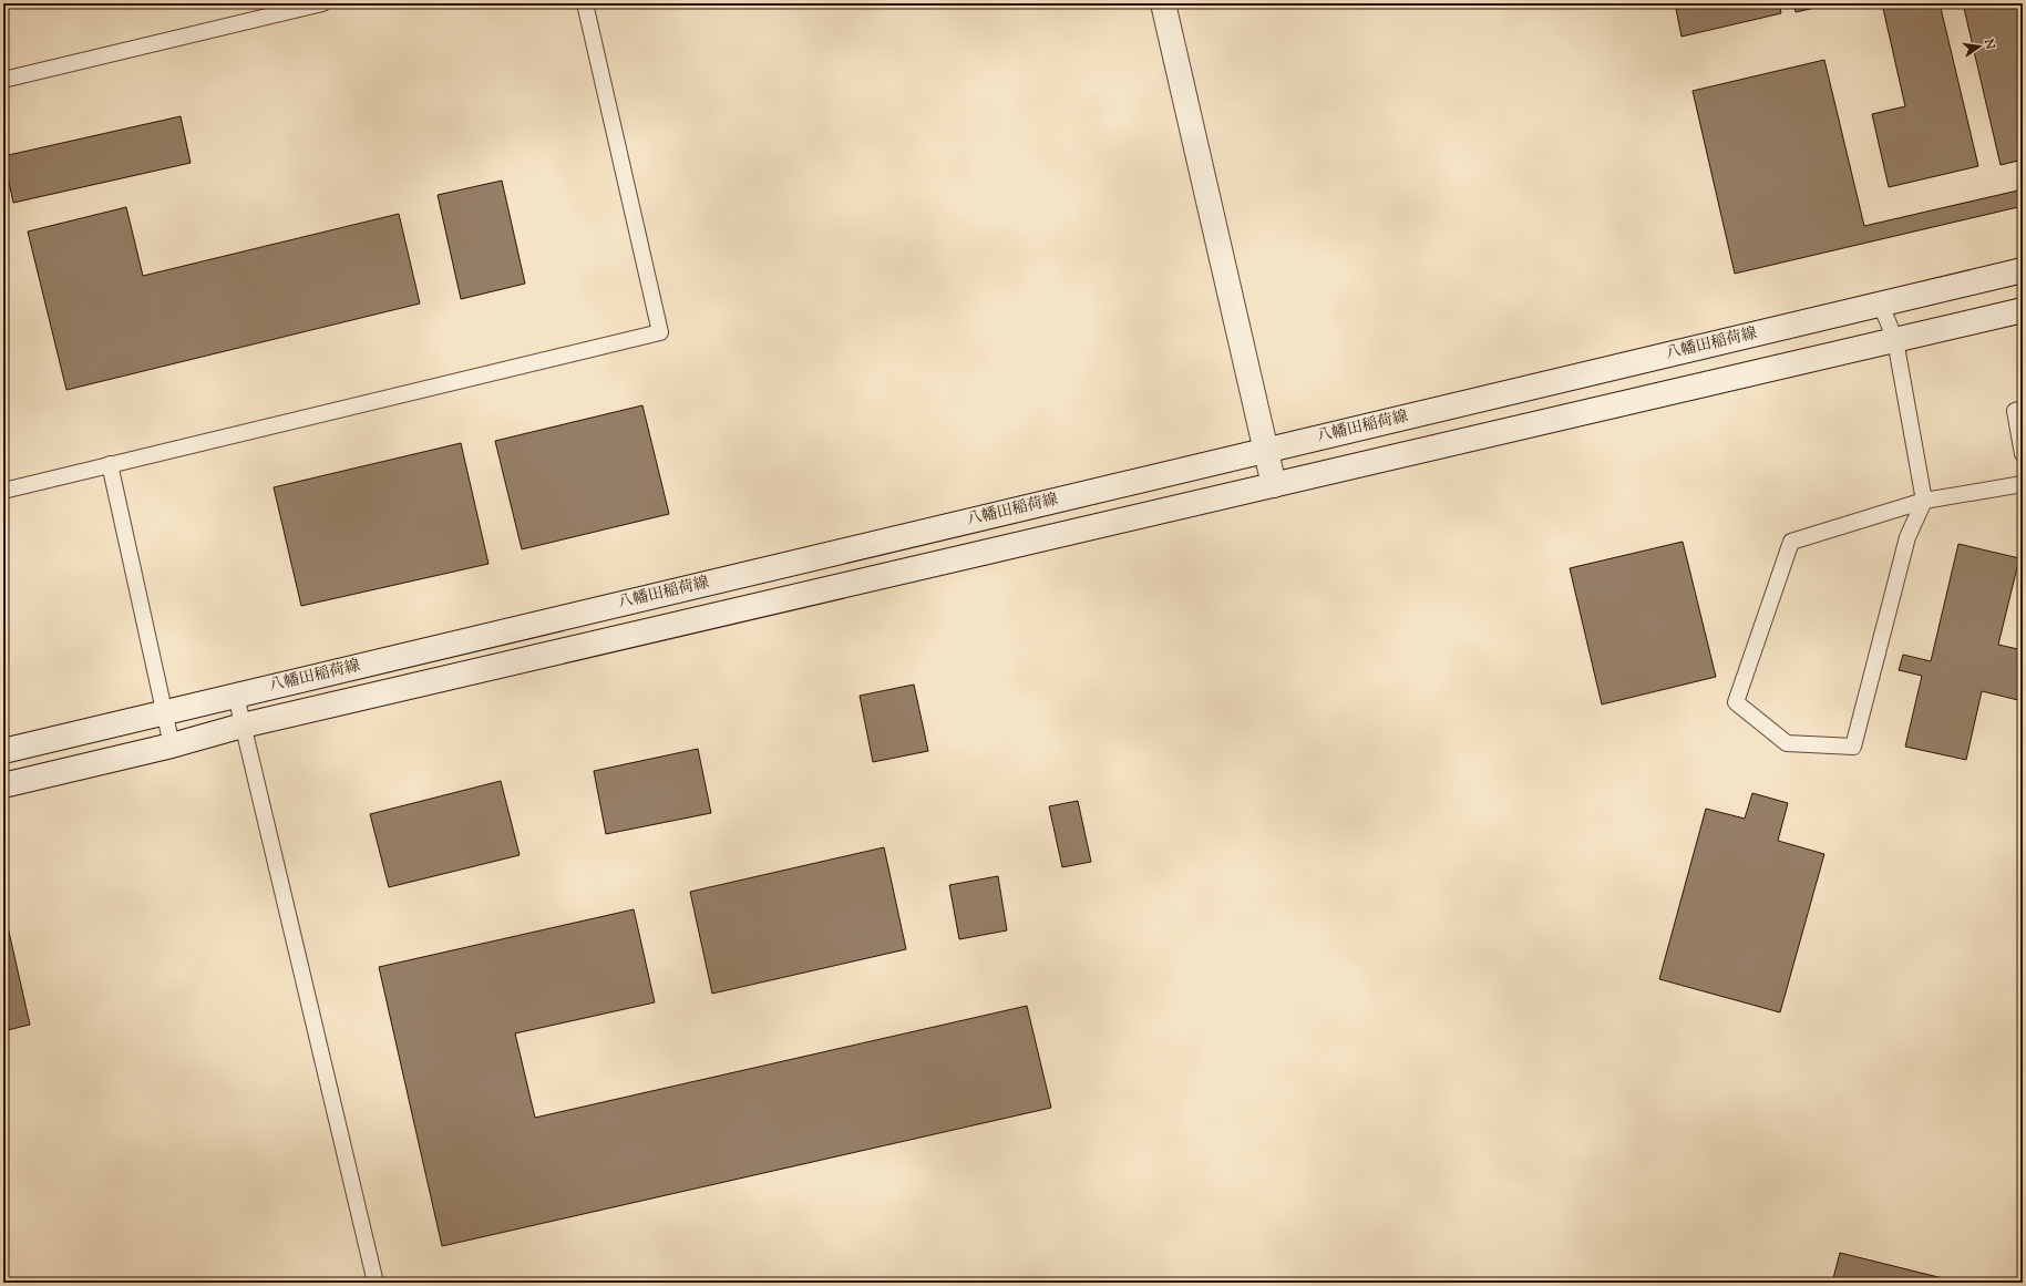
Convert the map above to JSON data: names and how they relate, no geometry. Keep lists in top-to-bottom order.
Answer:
{
  "streets": {
    "main road": ["八幡田稲荷線"]
  },
  "north": "right"
}
